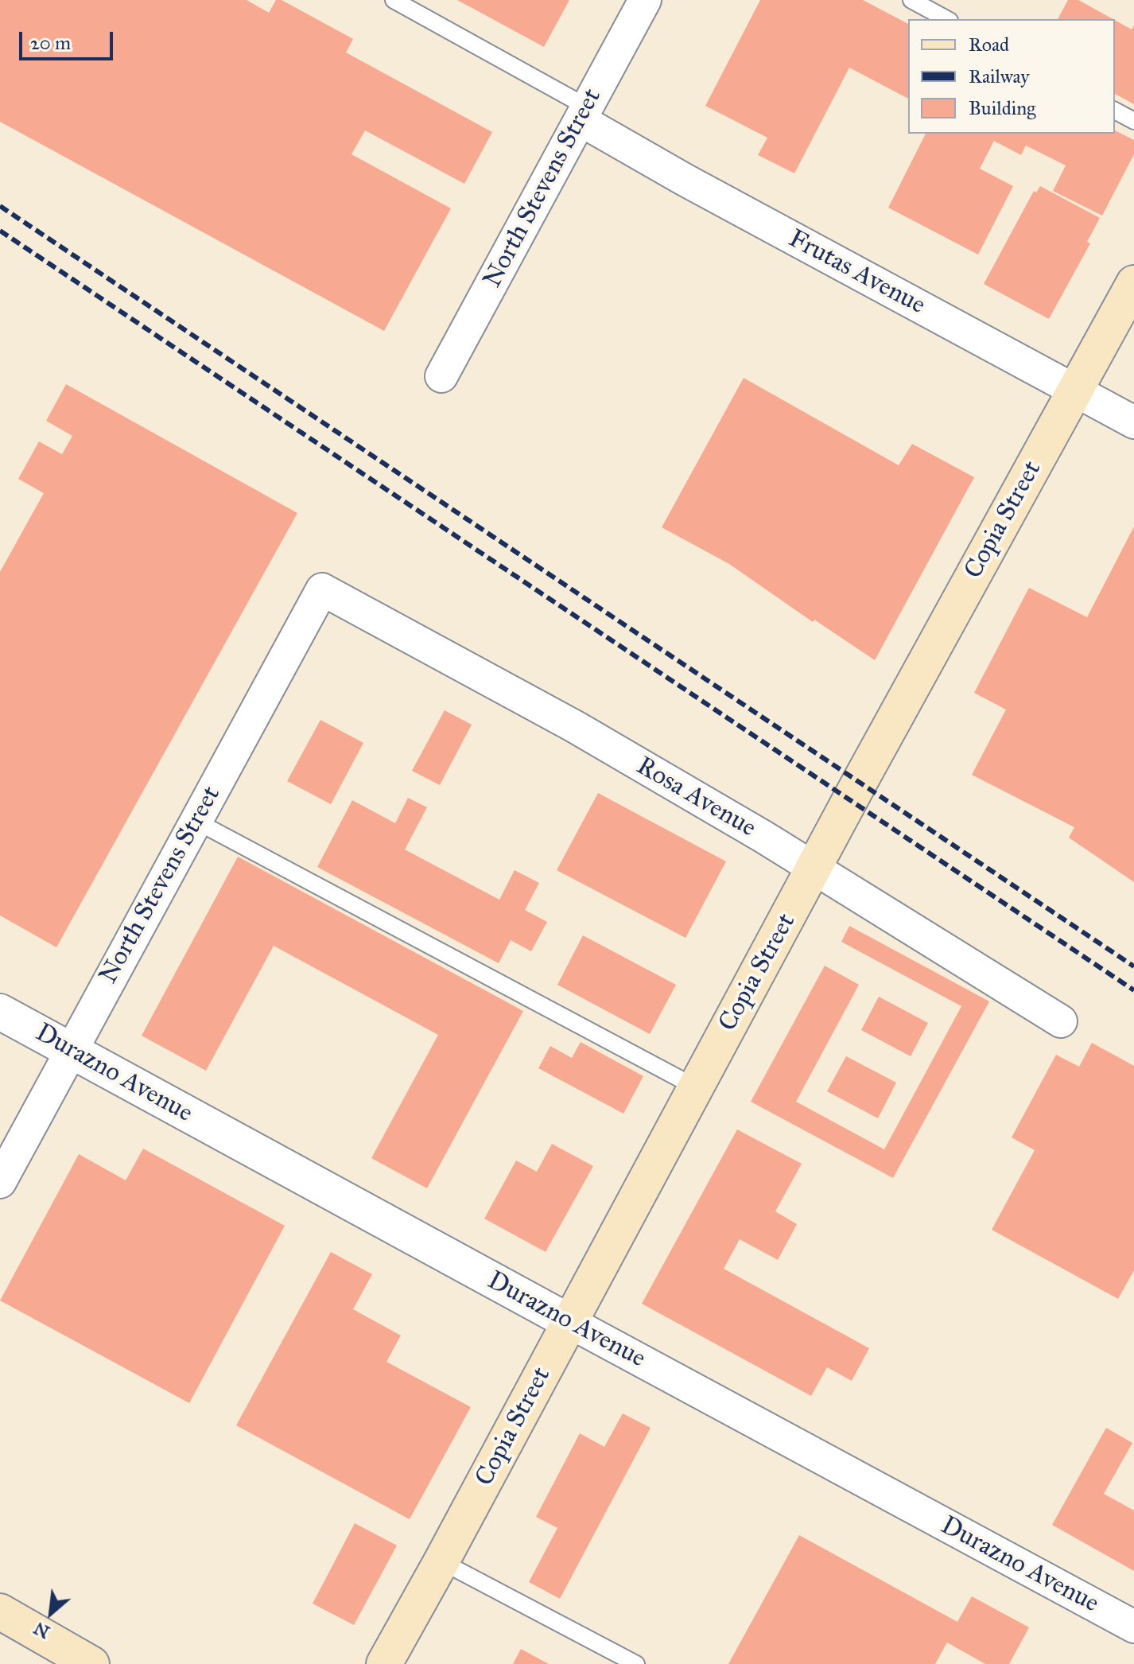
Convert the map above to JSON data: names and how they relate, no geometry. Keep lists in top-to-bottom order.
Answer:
{
  "streets": {
    "main road": ["Copia Street"],
    "street": [
      "North Stevens Street",
      "Frutas Avenue",
      "Rosa Avenue",
      "Durazno Avenue"
    ]
  },
  "crossings": [
    ["North Stevens Street", "Frutas Avenue"],
    ["North Stevens Street", "Rosa Avenue"],
    ["North Stevens Street", "Durazno Avenue"],
    ["Frutas Avenue", "Copia Street"],
    ["Copia Street", "Rosa Avenue"],
    ["Copia Street", "Durazno Avenue"]
  ],
  "legend": ["Road", "Railway", "Building"],
  "scale_bar": "20 m",
  "north": "bottom left"
}
